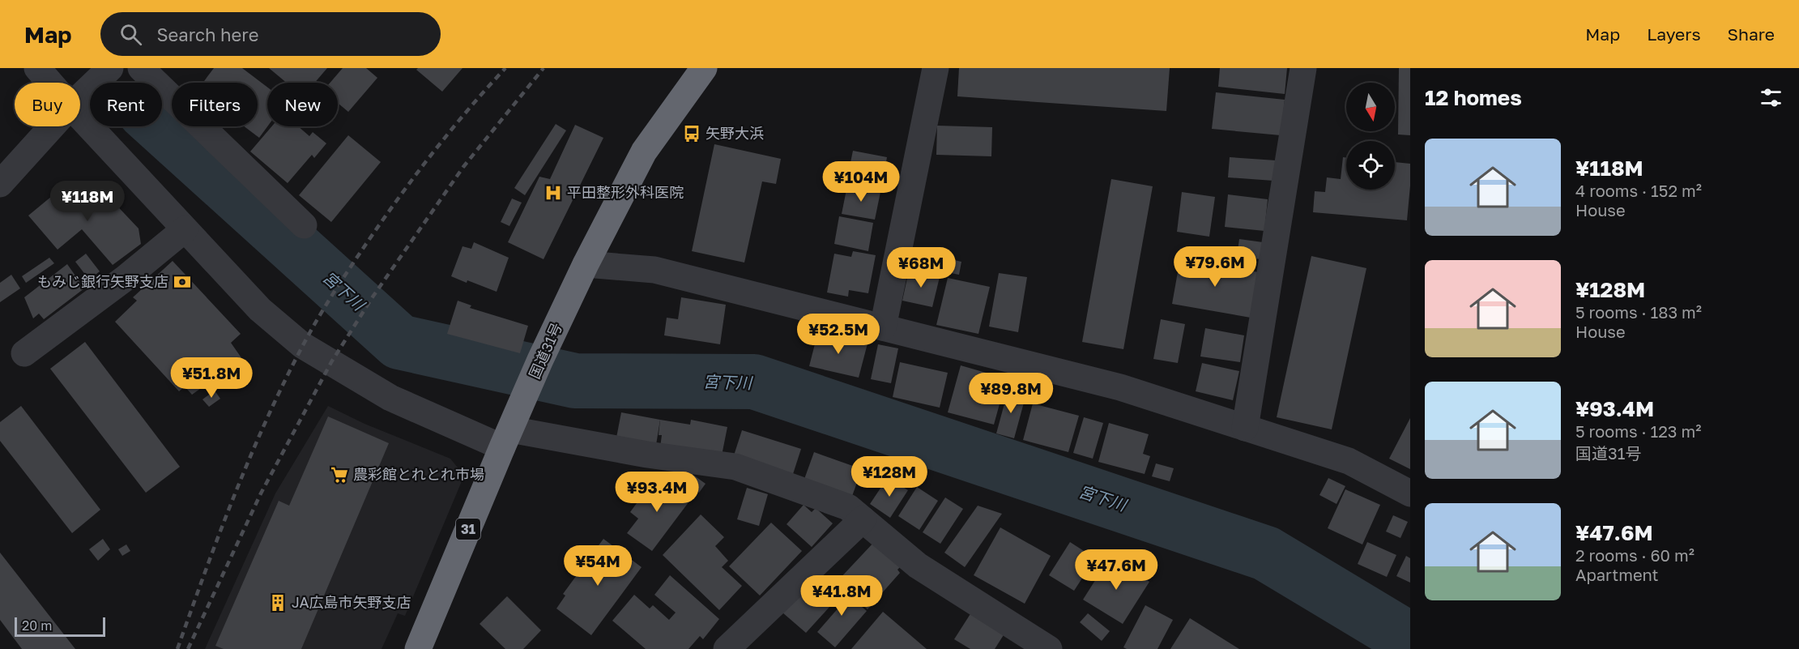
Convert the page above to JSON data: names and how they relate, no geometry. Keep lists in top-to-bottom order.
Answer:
{
  "streets": {
    "highway": ["国道31号", "31"]
  },
  "water": ["宮下川"],
  "places": {
    "bus stop": ["矢野大浜"],
    "hospital": ["平田整形外科医院"],
    "bank": ["もみじ銀行矢野支店"],
    "supermarket": ["農彩館とれとれ市場"],
    "building": ["JA広島市矢野支店"]
  },
  "scale_bar": "20 m",
  "north": "bottom",
  "page": {
    "header": "Map",
    "search": "Search here",
    "nav": ["Map", "Layers", "Share"],
    "heading": "12 homes",
    "chip": [
      "Buy",
      "Rent",
      "Filters",
      "New"
    ],
    "list": [
      {
        "name": "¥118M",
        "note": "4 rooms · 152 m² · House"
      },
      {
        "name": "¥128M",
        "note": "5 rooms · 183 m² · House"
      },
      {
        "name": "¥93.4M",
        "note": "5 rooms · 123 m² · 国道31号"
      },
      {
        "name": "¥47.6M",
        "note": "2 rooms · 60 m² · Apartment"
      }
    ],
    "price": [
      "¥104M",
      "¥118M",
      "¥79.6M",
      "¥68M",
      "¥52.5M",
      "¥51.8M",
      "¥89.8M",
      "¥128M",
      "¥93.4M",
      "¥54M",
      "¥47.6M",
      "¥41.8M"
    ],
    "scale": "20 m"
  }
}
